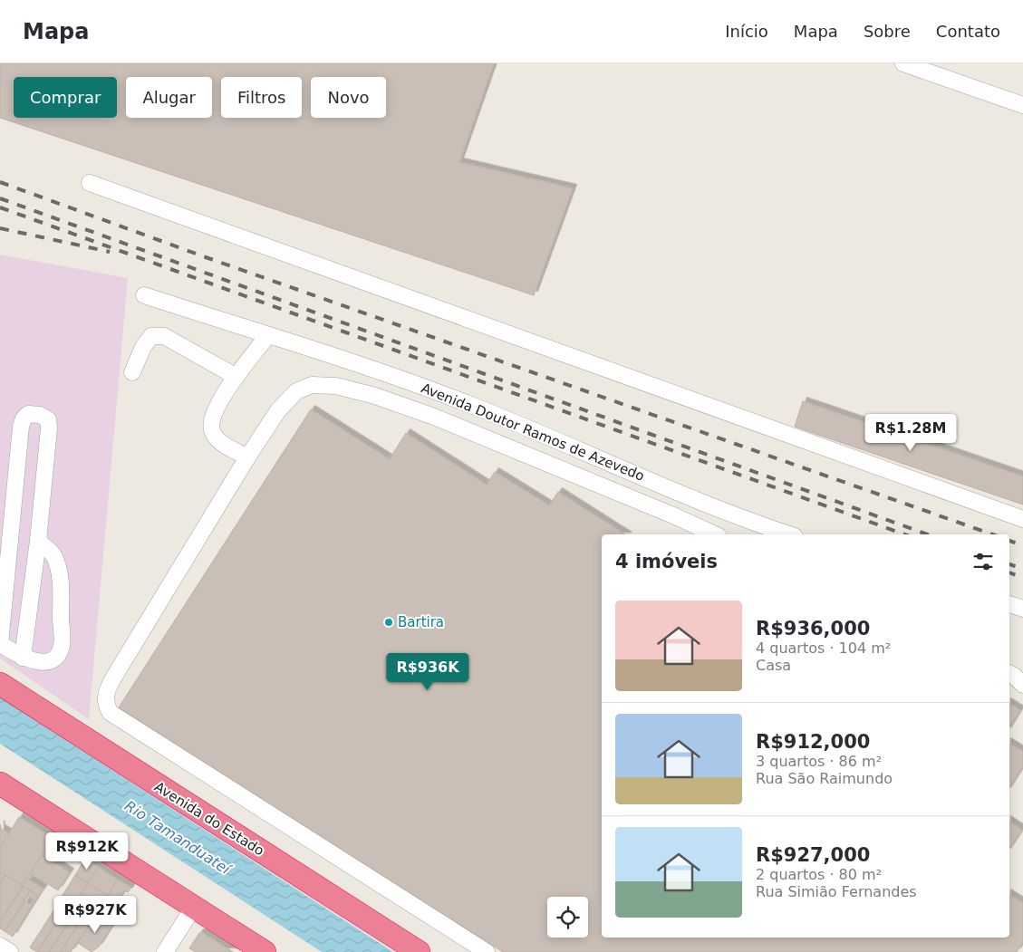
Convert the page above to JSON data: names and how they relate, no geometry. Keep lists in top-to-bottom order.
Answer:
{
  "streets": {
    "highway": ["Avenida do Estado"],
    "street": ["Avenida Doutor Ramos de Azevedo"]
  },
  "water": ["Rio Tamanduateí"],
  "places": ["Bartira"],
  "page": {
    "header": "Mapa",
    "nav": [
      "Início",
      "Mapa",
      "Sobre",
      "Contato"
    ],
    "chip": [
      "Comprar",
      "Alugar",
      "Filtros",
      "Novo"
    ],
    "price": [
      "R$1.28M",
      "R$936K",
      "R$912K",
      "R$927K"
    ],
    "heading": "4 imóveis",
    "list": [
      {
        "name": "R$936,000",
        "note": "4 quartos · 104 m² · Casa"
      },
      {
        "name": "R$912,000",
        "note": "3 quartos · 86 m² · Rua São Raimundo"
      },
      {
        "name": "R$927,000",
        "note": "2 quartos · 80 m² · Rua Simião Fernandes"
      }
    ]
  }
}
